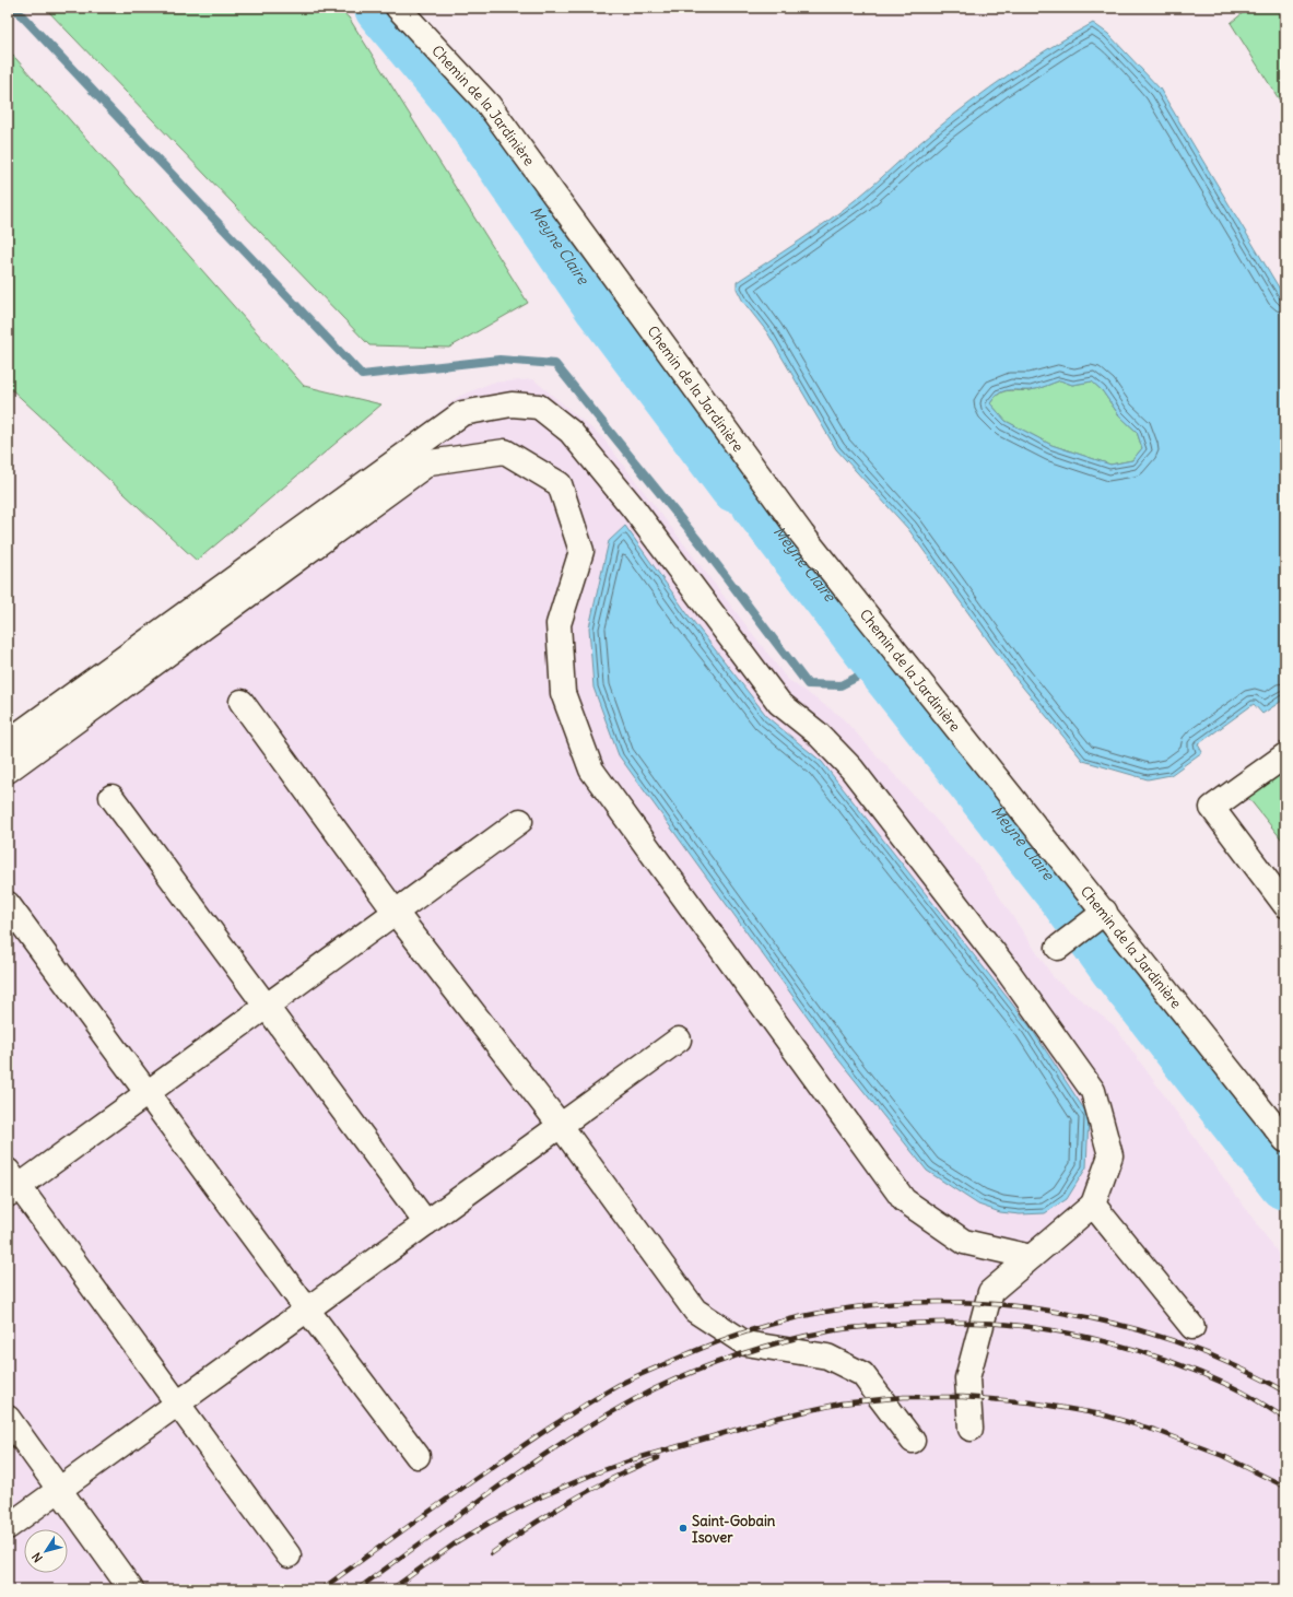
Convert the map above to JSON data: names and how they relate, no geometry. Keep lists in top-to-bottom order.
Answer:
{
  "streets": {
    "street": ["Chemin de la Jardinière"]
  },
  "water": ["Meyne Claire"],
  "places": ["Saint-Gobain Isover"],
  "north": "bottom left"
}
